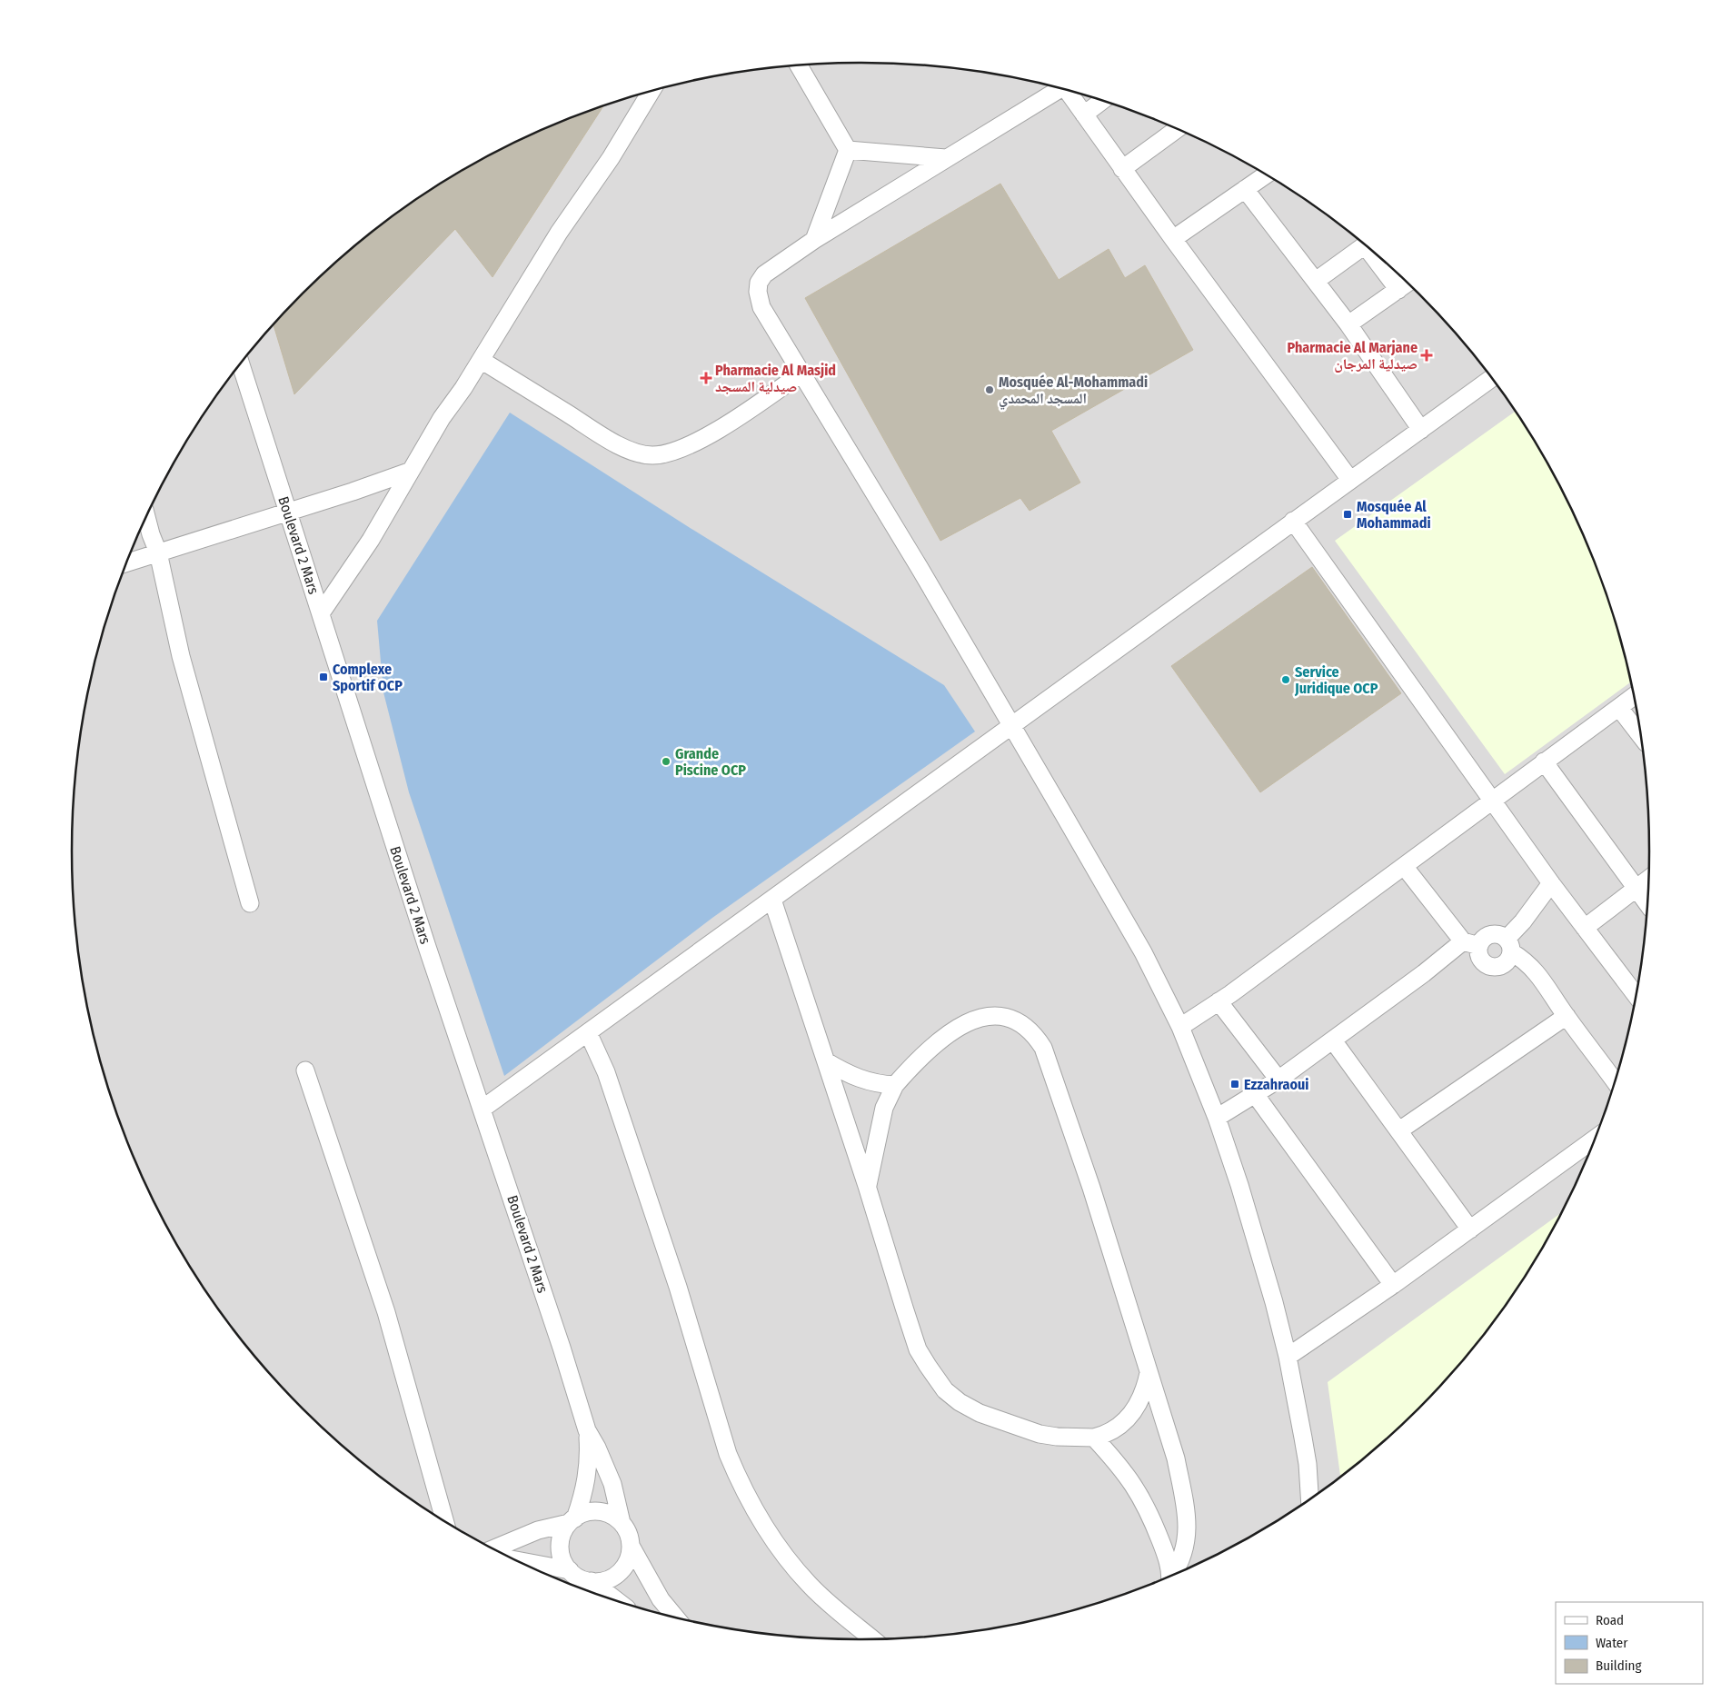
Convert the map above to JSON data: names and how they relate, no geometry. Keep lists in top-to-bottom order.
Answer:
{
  "streets": {
    "street": ["Boulevard 2 Mars"]
  },
  "places": {
    "health": ["Pharmacie Al Marjane صيدلية المرجان", "Pharmacie Al Masjid صيدلية المسجد"],
    "other": ["Mosquée Al-Mohammadi المسجد المحمدي", "Service Juridique OCP", "Grande Piscine OCP"],
    "transit": ["Mosquée Al Mohammadi", "Complexe Sportif OCP", "Ezzahraoui"]
  },
  "legend": ["Road", "Water", "Building"]
}
